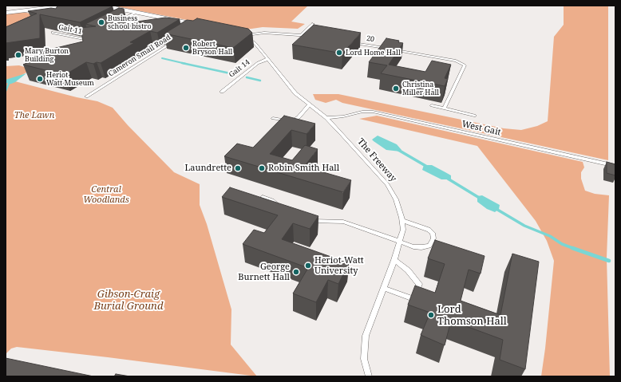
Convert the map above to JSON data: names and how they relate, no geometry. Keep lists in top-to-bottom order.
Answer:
{
  "streets": {
    "lane": [
      "Gait 11",
      "20",
      "Cameron Smail Road",
      "Gait 14",
      "West Gait",
      "The Freeway"
    ]
  },
  "crossings": [
    ["West Gait", "The Freeway"]
  ],
  "parks": ["The Lawn", "Central Woodlands", "Gibson-Craig Burial Ground"],
  "places": [
    "Business school bistro",
    "Robert Bryson Hall",
    "Lord Home Hall",
    "Mary Burton Building",
    "Heriot Watt Museum",
    "Christina Miller Hall",
    "Laundrette",
    "Robin Smith Hall",
    "Heriot-Watt University",
    "George Burnett Hall",
    "Lord Thomson Hall"
  ]
}
